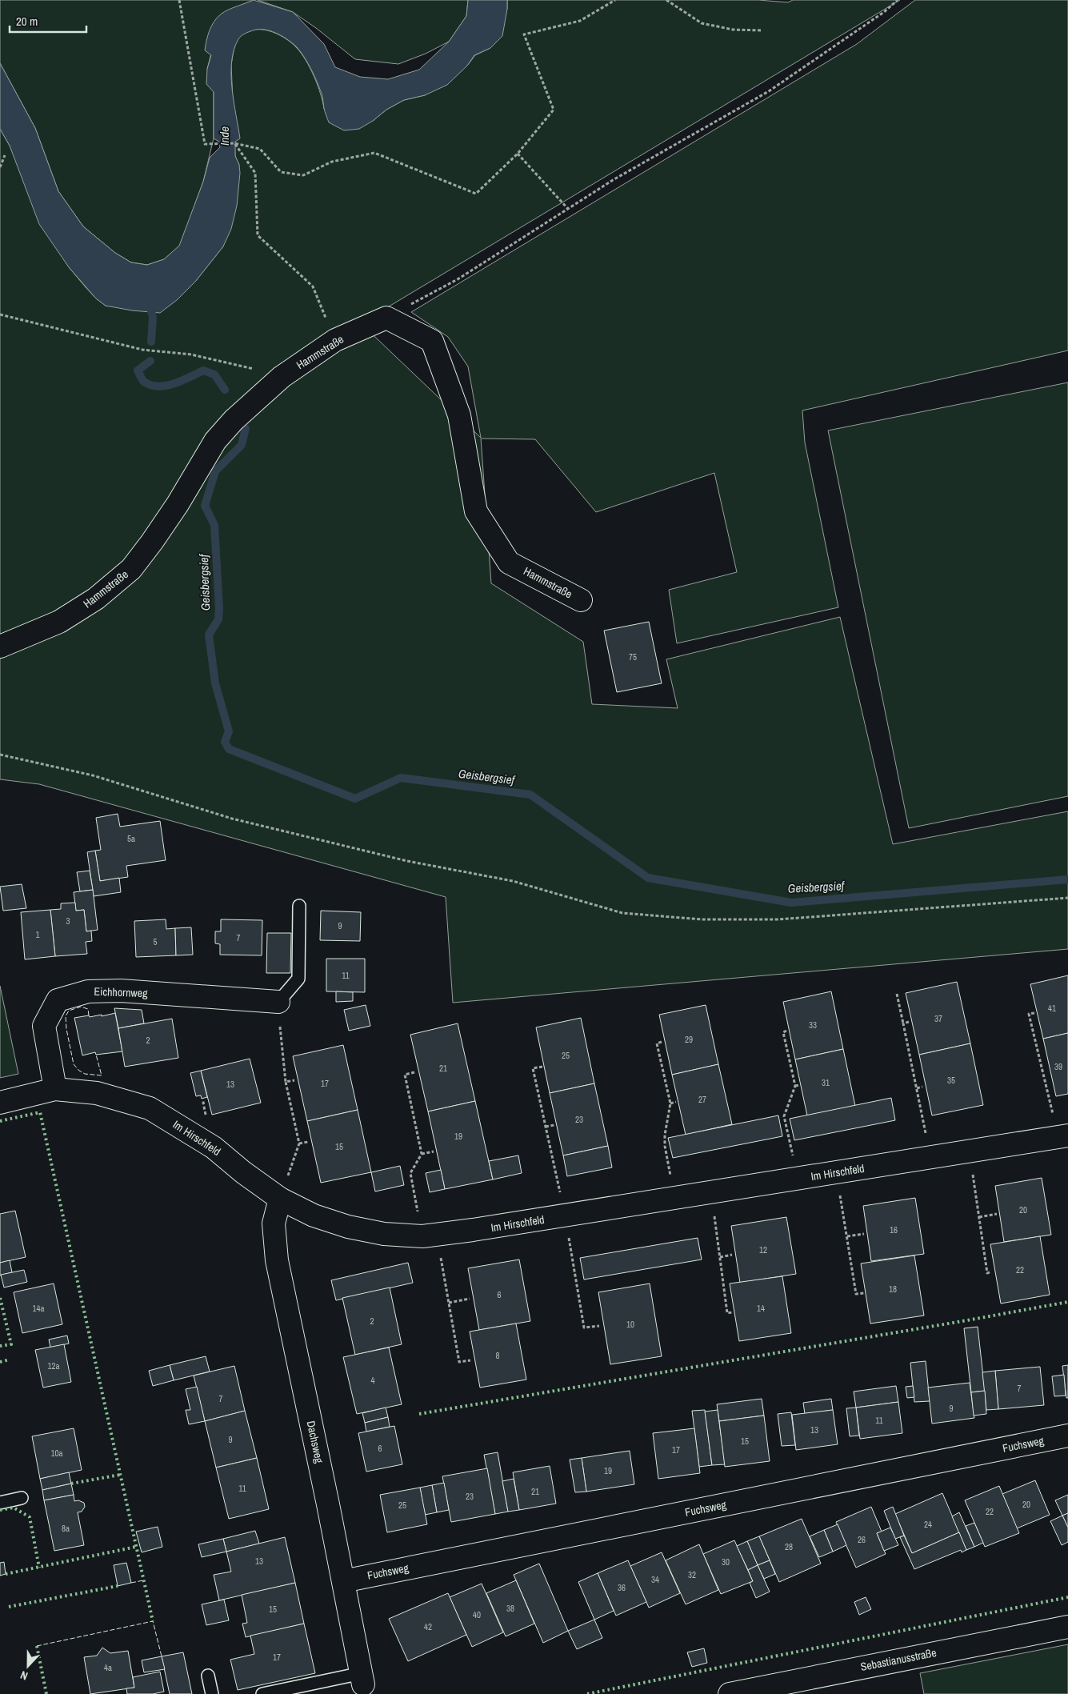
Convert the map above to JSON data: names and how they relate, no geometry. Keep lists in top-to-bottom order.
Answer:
{
  "streets": {
    "street": [
      "Hammstraße",
      "Eichhornweg",
      "Im Hirschfeld",
      "Dachsweg",
      "Fuchsweg",
      "Sebastianusstraße"
    ]
  },
  "crossings": [
    ["Eichhornweg", "Im Hirschfeld"],
    ["Im Hirschfeld", "Dachsweg"],
    ["Dachsweg", "Fuchsweg"]
  ],
  "water": ["Inde", "Geisbergsief"],
  "house_numbers": [
    "75",
    "5a",
    "3",
    "9",
    "1",
    "7",
    "5",
    "11",
    "41",
    "37",
    "33",
    "29",
    "2",
    "25",
    "39",
    "21",
    "35",
    "31",
    "17",
    "13",
    "27",
    "23",
    "19",
    "15",
    "20",
    "16",
    "12",
    "22",
    "18",
    "6",
    "14a",
    "14",
    "2",
    "10",
    "8",
    "12a",
    "4",
    "7",
    "7",
    "9",
    "11",
    "13",
    "9",
    "15",
    "6",
    "17",
    "10a",
    "19",
    "11",
    "21",
    "23",
    "20",
    "25",
    "22",
    "24",
    "8a",
    "26",
    "28",
    "13",
    "30",
    "32",
    "34",
    "36",
    "38",
    "15",
    "40",
    "42",
    "17",
    "4a"
  ],
  "scale_bar": "20 m",
  "north": "bottom"
}
